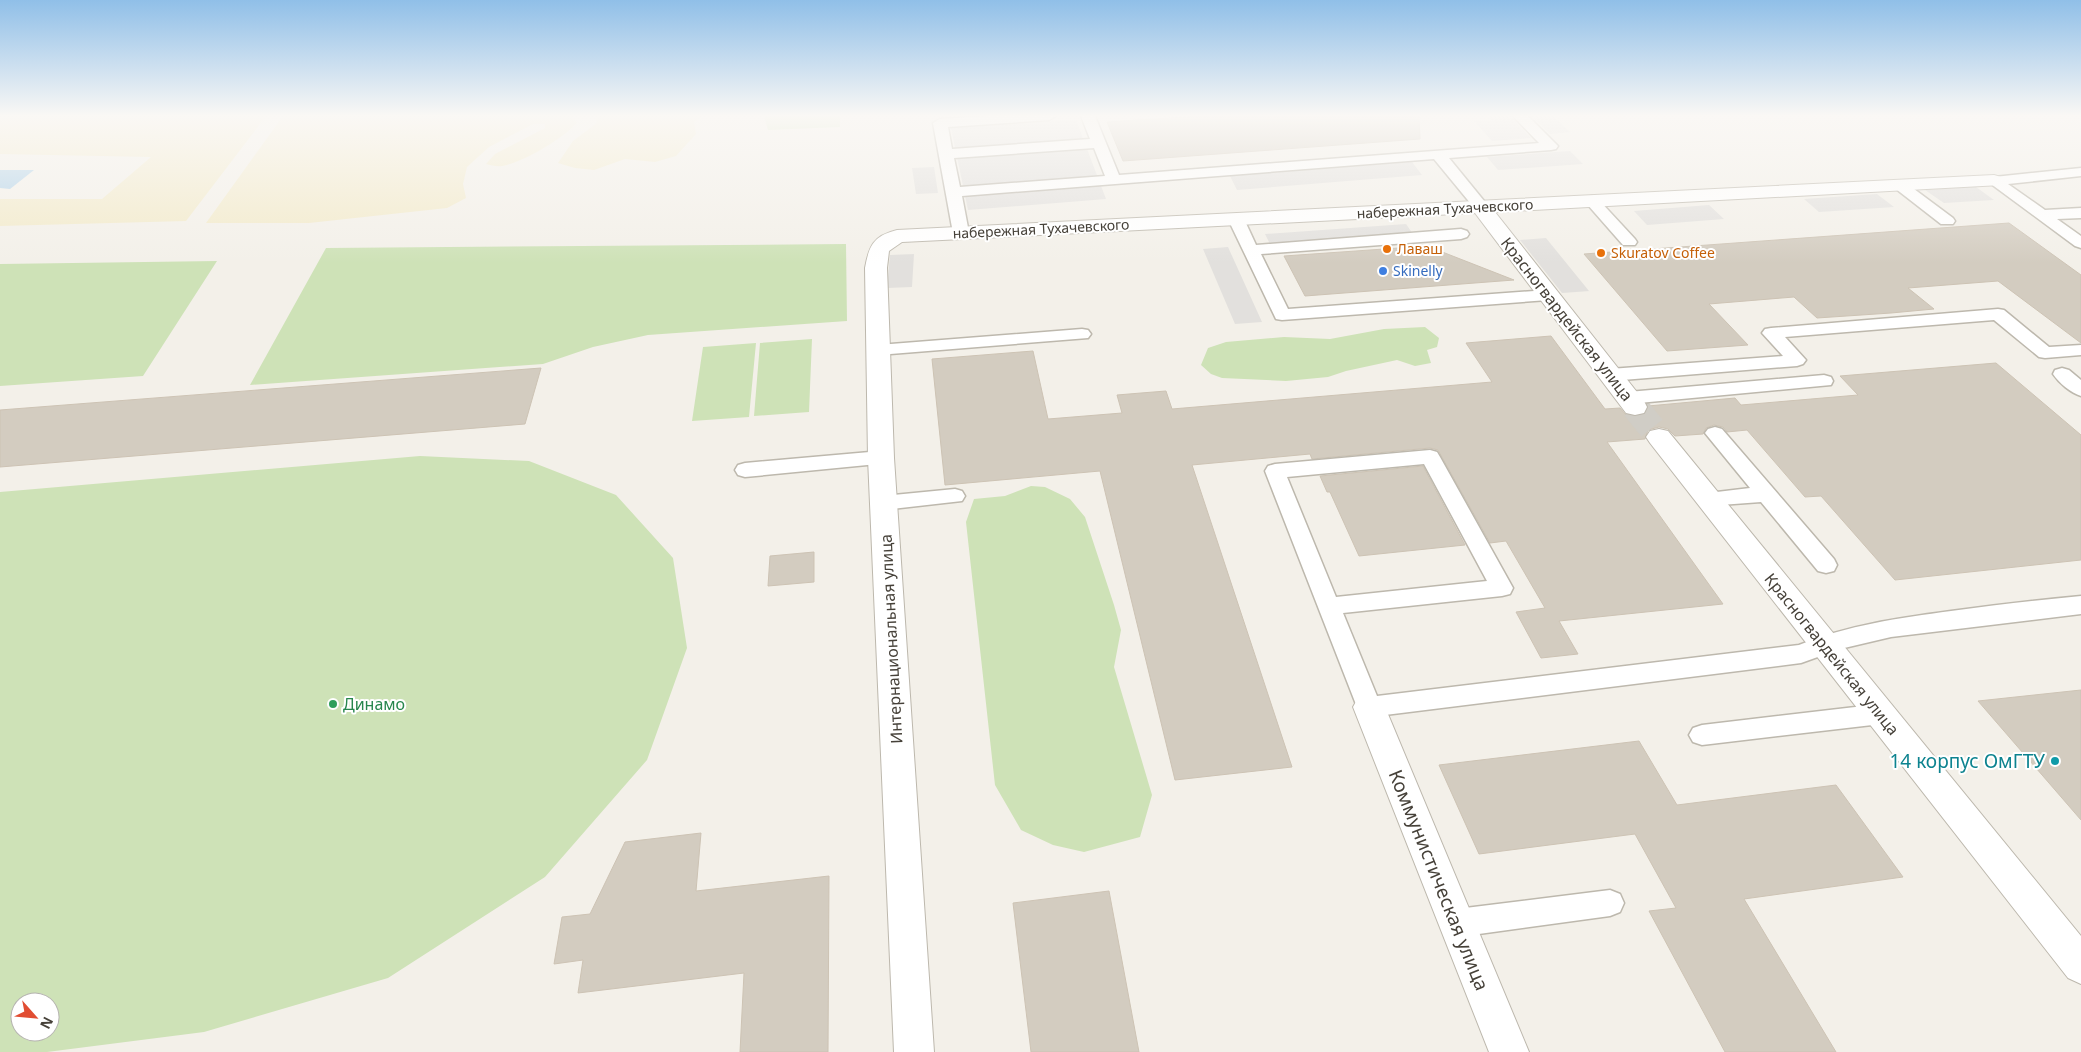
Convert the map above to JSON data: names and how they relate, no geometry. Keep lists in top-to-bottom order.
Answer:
{
  "streets": {
    "street": [
      "набережная Тухачевского",
      "Красногвардейская улица",
      "Интернациональная улица",
      "Коммунистическая улица"
    ]
  },
  "crossings": [
    ["набережная Тухачевского", "Красногвардейская улица"],
    ["набережная Тухачевского", "Интернациональная улица"]
  ],
  "places": [
    "Лаваш",
    "Skuratov Coffee",
    "Skinelly",
    "Динамо",
    "14 корпус ОмГТУ"
  ],
  "north": "bottom right"
}
